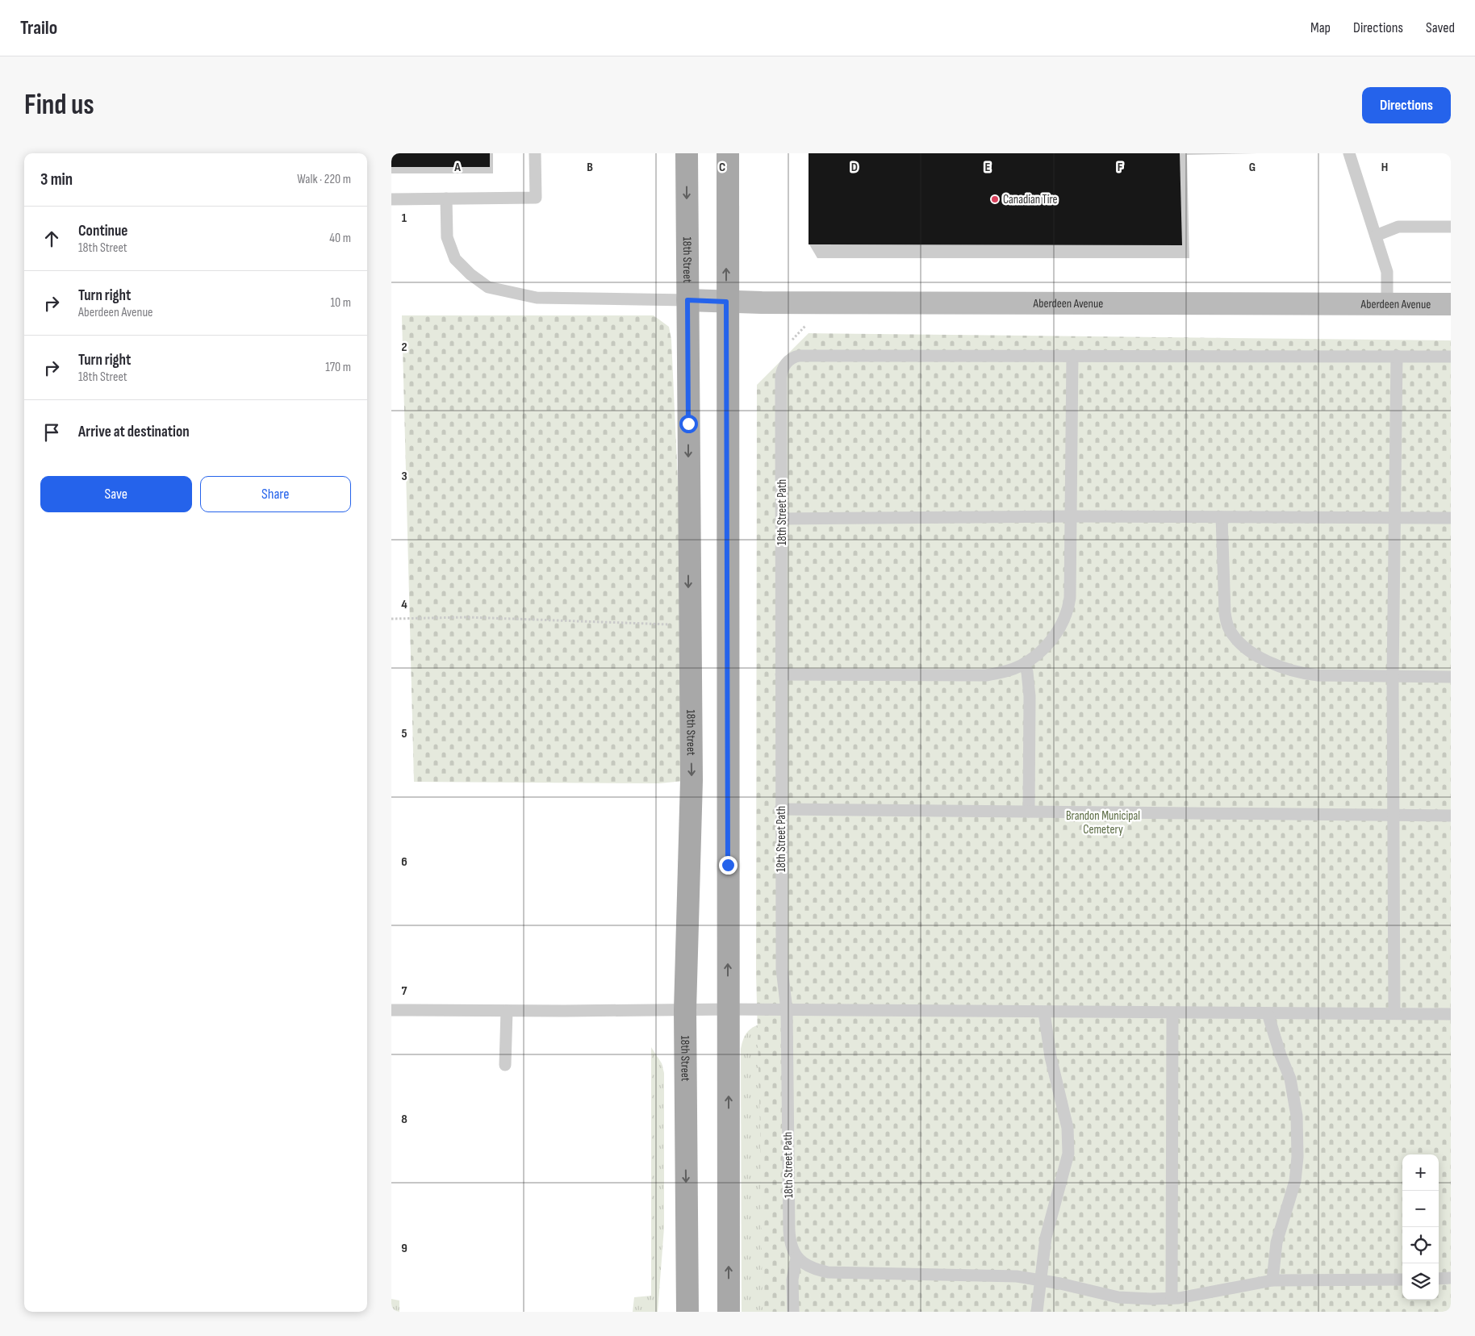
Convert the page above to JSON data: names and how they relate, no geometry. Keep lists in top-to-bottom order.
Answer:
{
  "streets": {
    "main road": ["18th Street"],
    "street": ["Aberdeen Avenue"],
    "lane": ["18th Street Path"]
  },
  "crossings": [
    ["18th Street", "Aberdeen Avenue"]
  ],
  "parks": ["Brandon Municipal Cemetery"],
  "places": ["Canadian Tire"],
  "page": {
    "header": "Trailo",
    "nav": ["Map", "Directions", "Saved"],
    "buttons": [
      "Directions",
      ["Save", "Share"]
    ],
    "title": "Find us",
    "heading": ["3 min", "Walk · 220 m"],
    "list": [
      ["Continue", "18th Street", "40 m"],
      ["Turn right", "Aberdeen Avenue", "10 m"],
      ["Turn right", "18th Street", "170 m"],
      "Arrive at destination"
    ],
    "map_buttons": ["+", "−"]
  },
  "grid": {
    "columns": [
      "A",
      "B",
      "C",
      "D",
      "E",
      "F",
      "G",
      "H"
    ],
    "rows": [
      "1",
      "2",
      "3",
      "4",
      "5",
      "6",
      "7",
      "8",
      "9"
    ]
  }
}
